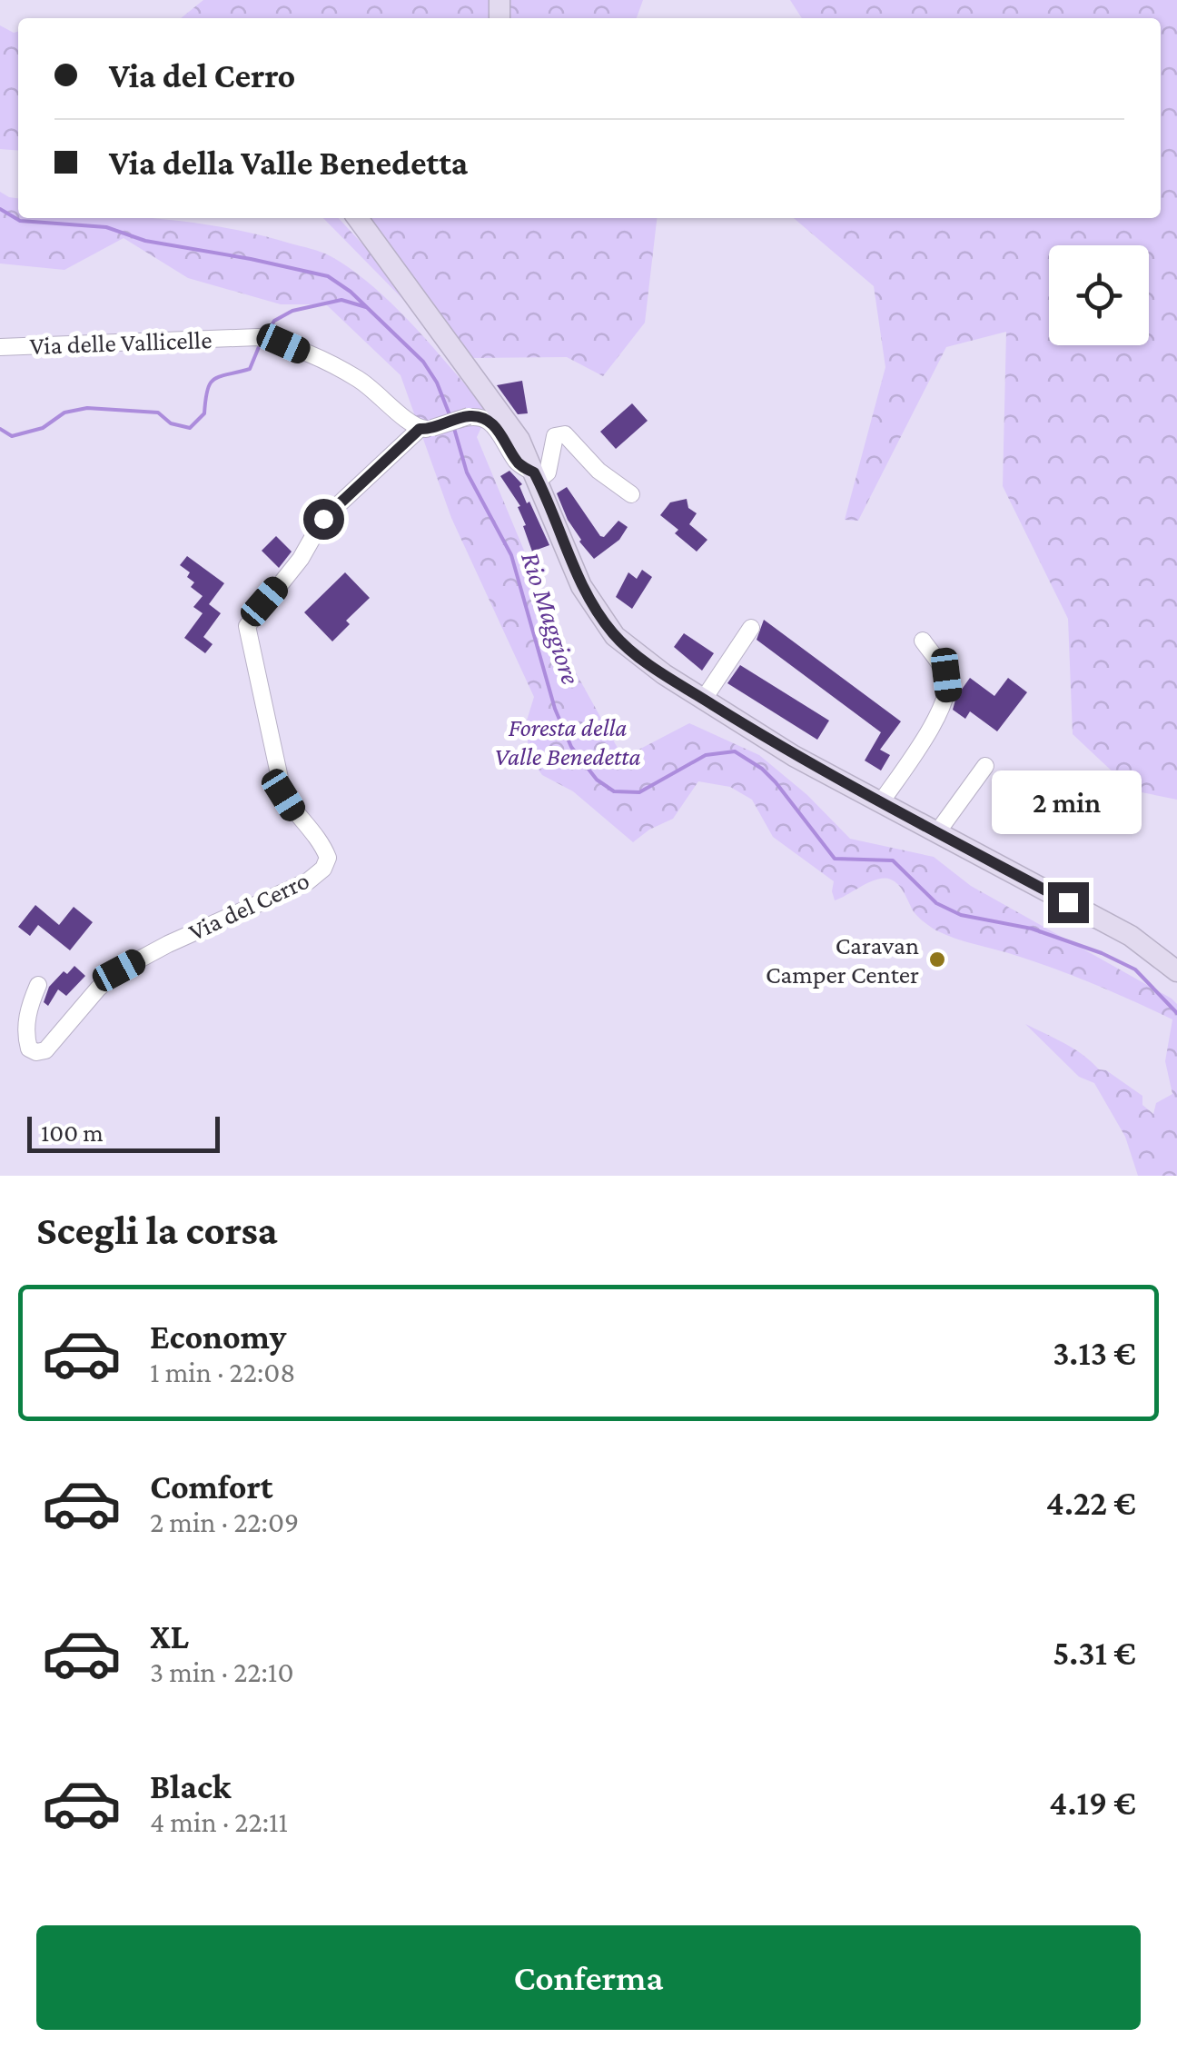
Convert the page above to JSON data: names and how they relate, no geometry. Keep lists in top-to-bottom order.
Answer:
{
  "streets": {
    "street": ["Via delle Vallicelle", "Via del Cerro"]
  },
  "crossings": [
    ["Via delle Vallicelle", "Via del Cerro"]
  ],
  "water": ["Rio Maggiore"],
  "parks": ["Foresta della Valle Benedetta"],
  "places": ["Caravan Camper Center"],
  "scale_bar": "100 m",
  "page": {
    "banner": ["Via del Cerro", "Via della Valle Benedetta"],
    "bubble": "2 min",
    "scale": "100 m",
    "heading": "Scegli la corsa",
    "list": [
      {
        "name": "Economy",
        "note": "1 min · 22:08",
        "value": "3.13 €"
      },
      {
        "name": "Comfort",
        "note": "2 min · 22:09",
        "value": "4.22 €"
      },
      {
        "name": "XL",
        "note": "3 min · 22:10",
        "value": "5.31 €"
      },
      {
        "name": "Black",
        "note": "4 min · 22:11",
        "value": "4.19 €"
      }
    ],
    "buttons": "Conferma"
  }
}
